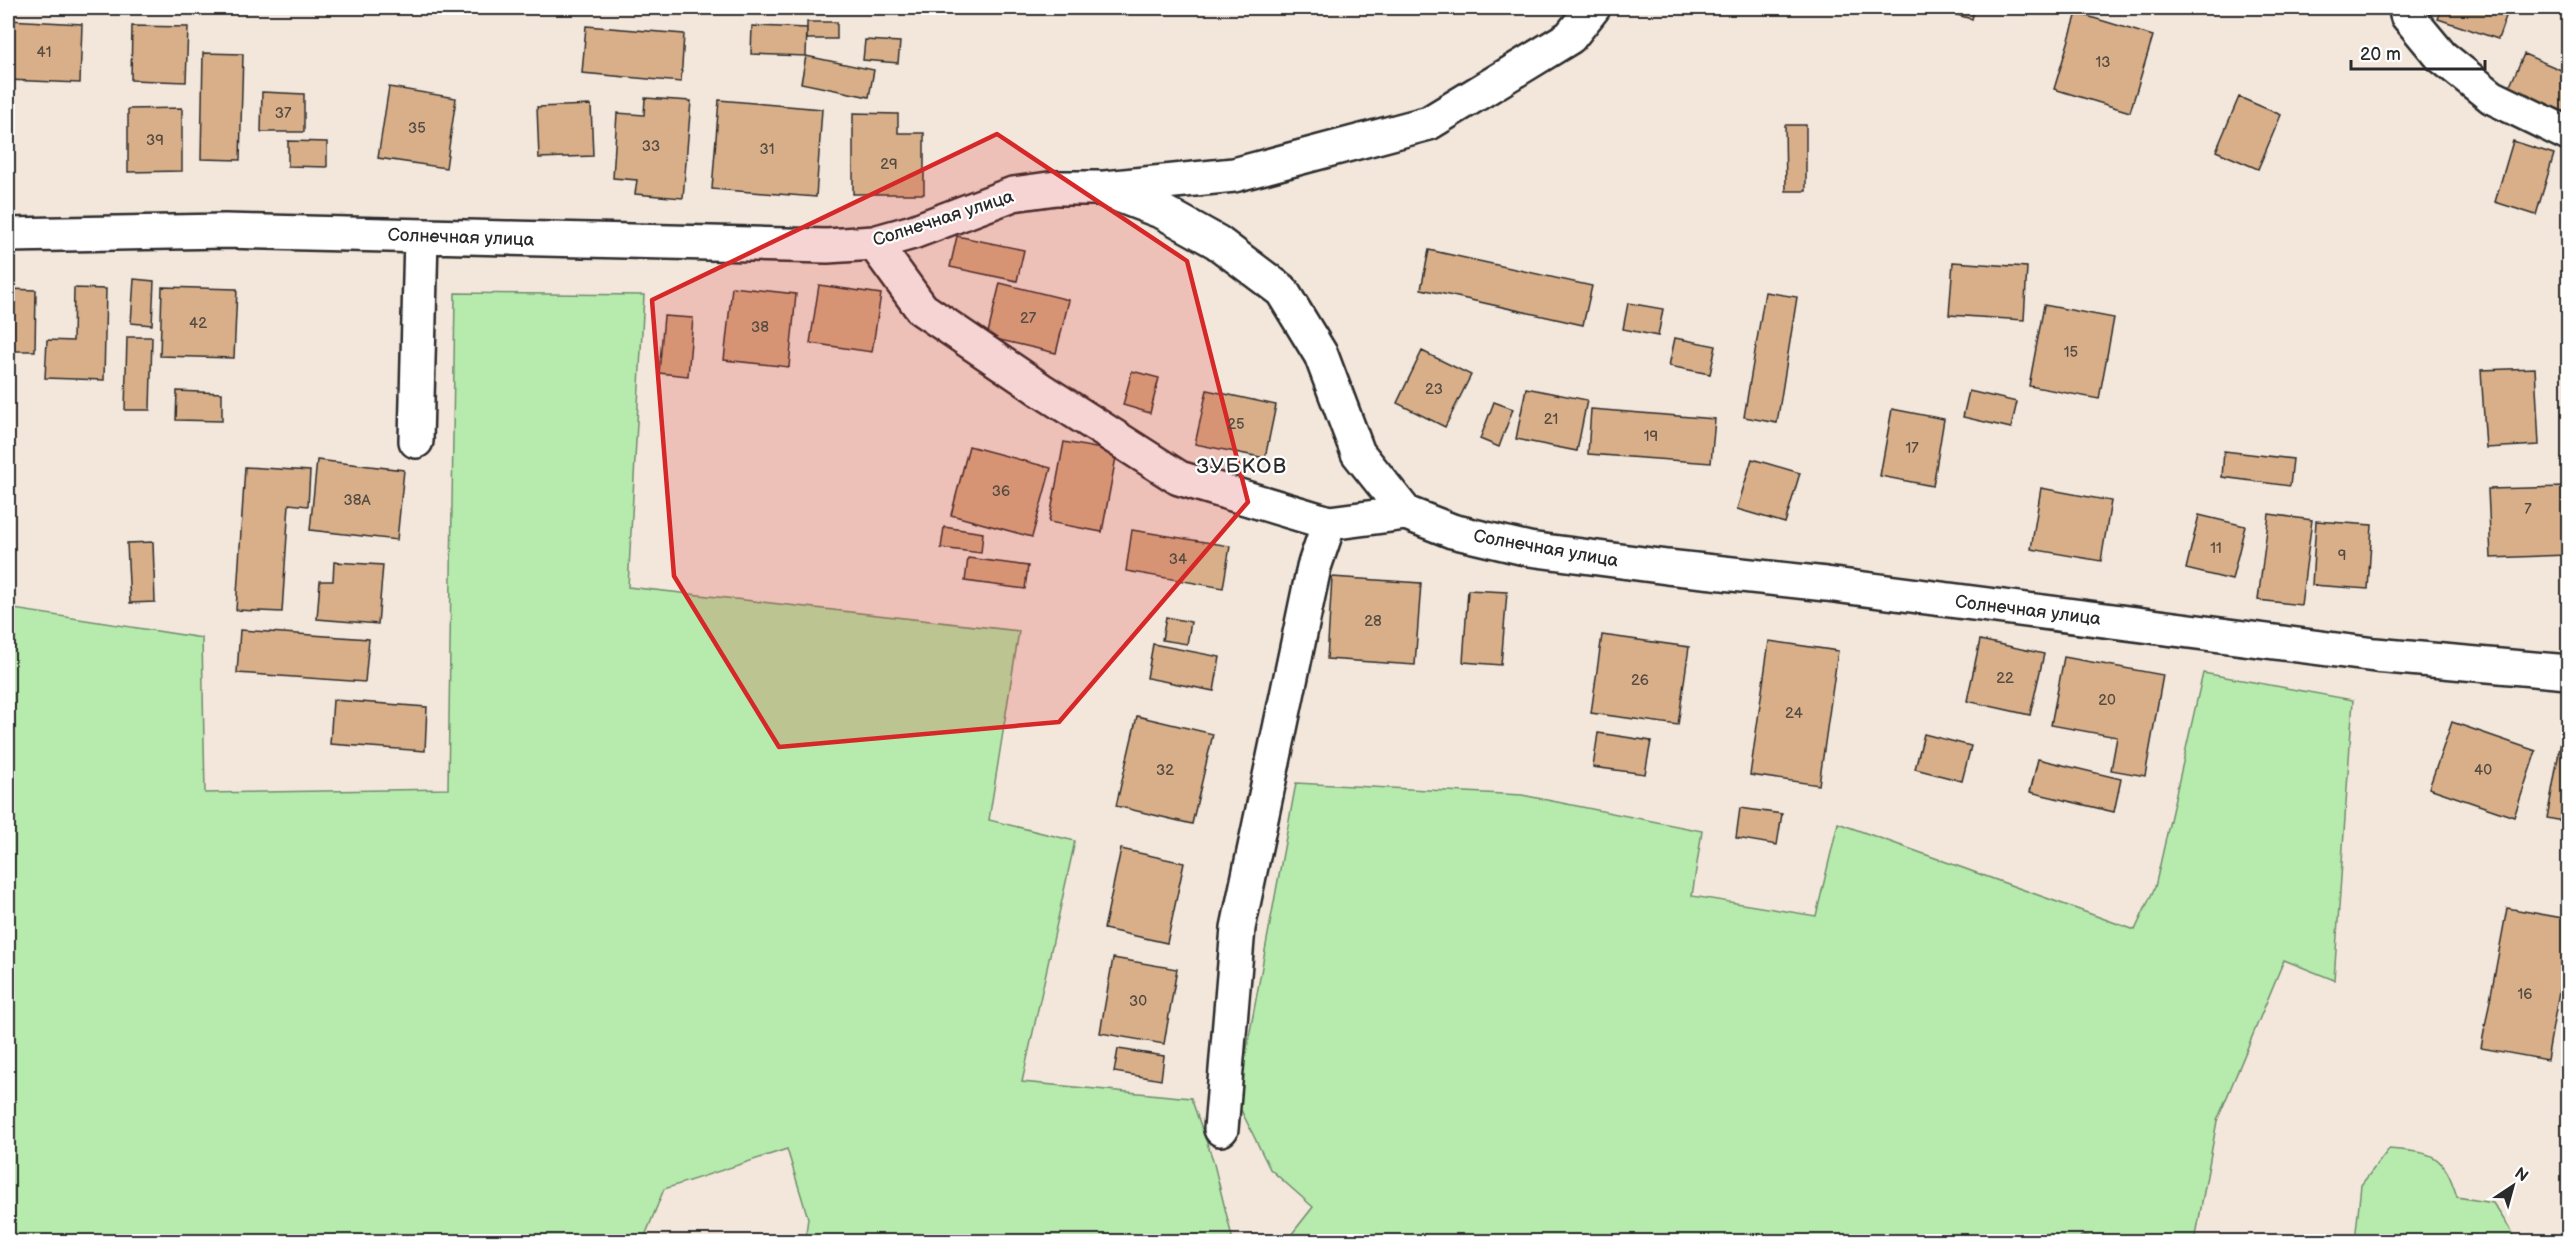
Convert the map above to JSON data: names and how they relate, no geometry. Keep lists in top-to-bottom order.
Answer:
{
  "streets": {
    "street": ["Солнечная улица"]
  },
  "districts": ["ЗУБКОВ"],
  "house_numbers": [
    "41",
    "13",
    "37",
    "35",
    "39",
    "33",
    "31",
    "29",
    "27",
    "42",
    "38",
    "15",
    "23",
    "21",
    "25",
    "19",
    "17",
    "36",
    "38А",
    "7",
    "11",
    "9",
    "34",
    "28",
    "22",
    "26",
    "20",
    "24",
    "32",
    "40",
    "16",
    "30"
  ],
  "scale_bar": "20 m",
  "north": "top right"
}
